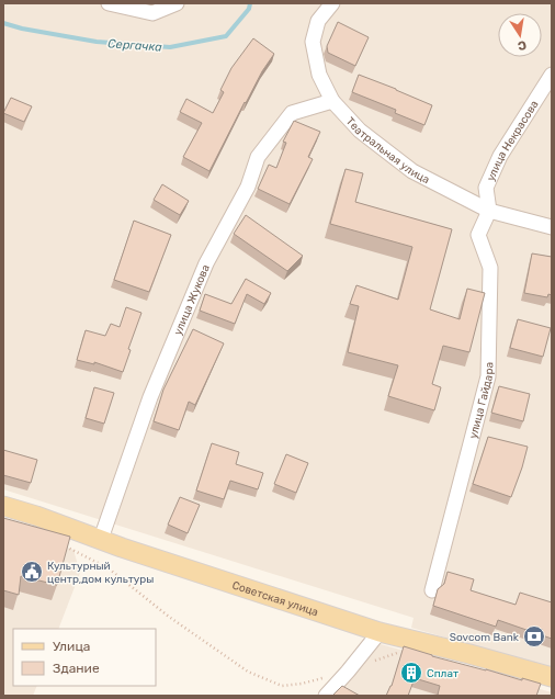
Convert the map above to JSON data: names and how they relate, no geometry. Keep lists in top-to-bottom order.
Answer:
{
  "streets": {
    "main road": ["Советская улица"],
    "street": [
      "улица Некрасова",
      "Театральная улица",
      "улица Жукова",
      "улица Гайдара"
    ]
  },
  "crossings": [
    ["улица Некрасова", "Театральная улица"],
    ["улица Некрасова", "улица Гайдара"],
    ["Театральная улица", "улица Жукова"],
    ["Театральная улица", "улица Гайдара"],
    ["улица Жукова", "Советская улица"]
  ],
  "water": ["Сергачка"],
  "places": {
    "public building": ["Культурный центр,дом культуры"],
    "bank": ["Sovcom Bank"],
    "building": ["Сплат"]
  },
  "legend": ["Улица", "Здание"],
  "north": "bottom"
}
